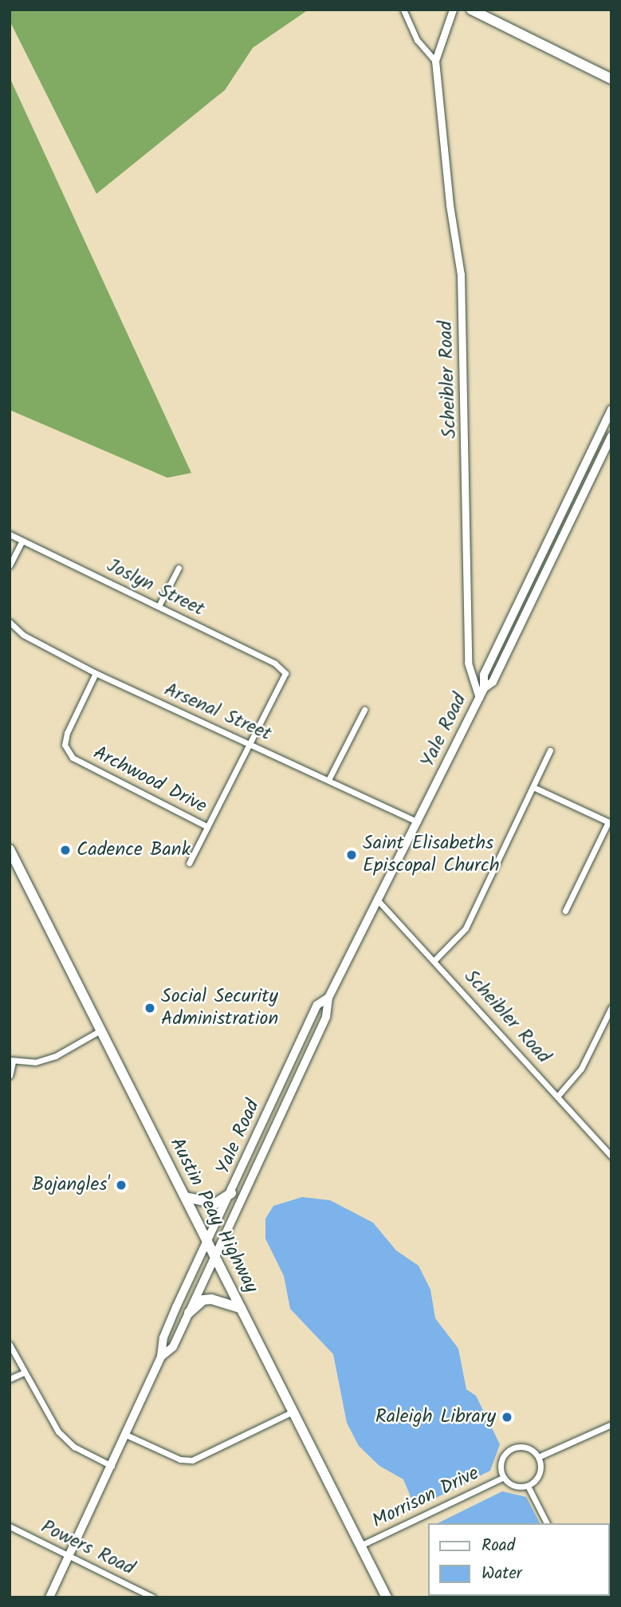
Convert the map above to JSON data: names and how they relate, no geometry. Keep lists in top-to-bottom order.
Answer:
{
  "streets": {
    "main road": ["Yale Road", "Austin Peay Highway"],
    "street": [
      "Scheibler Road",
      "Joslyn Street",
      "Arsenal Street",
      "Archwood Drive",
      "Morrison Drive",
      "Powers Road"
    ]
  },
  "crossings": [
    ["Scheibler Road", "Yale Road"],
    ["Joslyn Street", "Arsenal Street"],
    ["Arsenal Street", "Yale Road"],
    ["Arsenal Street", "Archwood Drive"],
    ["Yale Road", "Austin Peay Highway"],
    ["Yale Road", "Powers Road"],
    ["Austin Peay Highway", "Morrison Drive"]
  ],
  "places": [
    "Cadence Bank",
    "Saint Elisabeths Episcopal Church",
    "Social Security Administration",
    "Bojangles'",
    "Raleigh Library"
  ],
  "legend": ["Road", "Water"]
}
